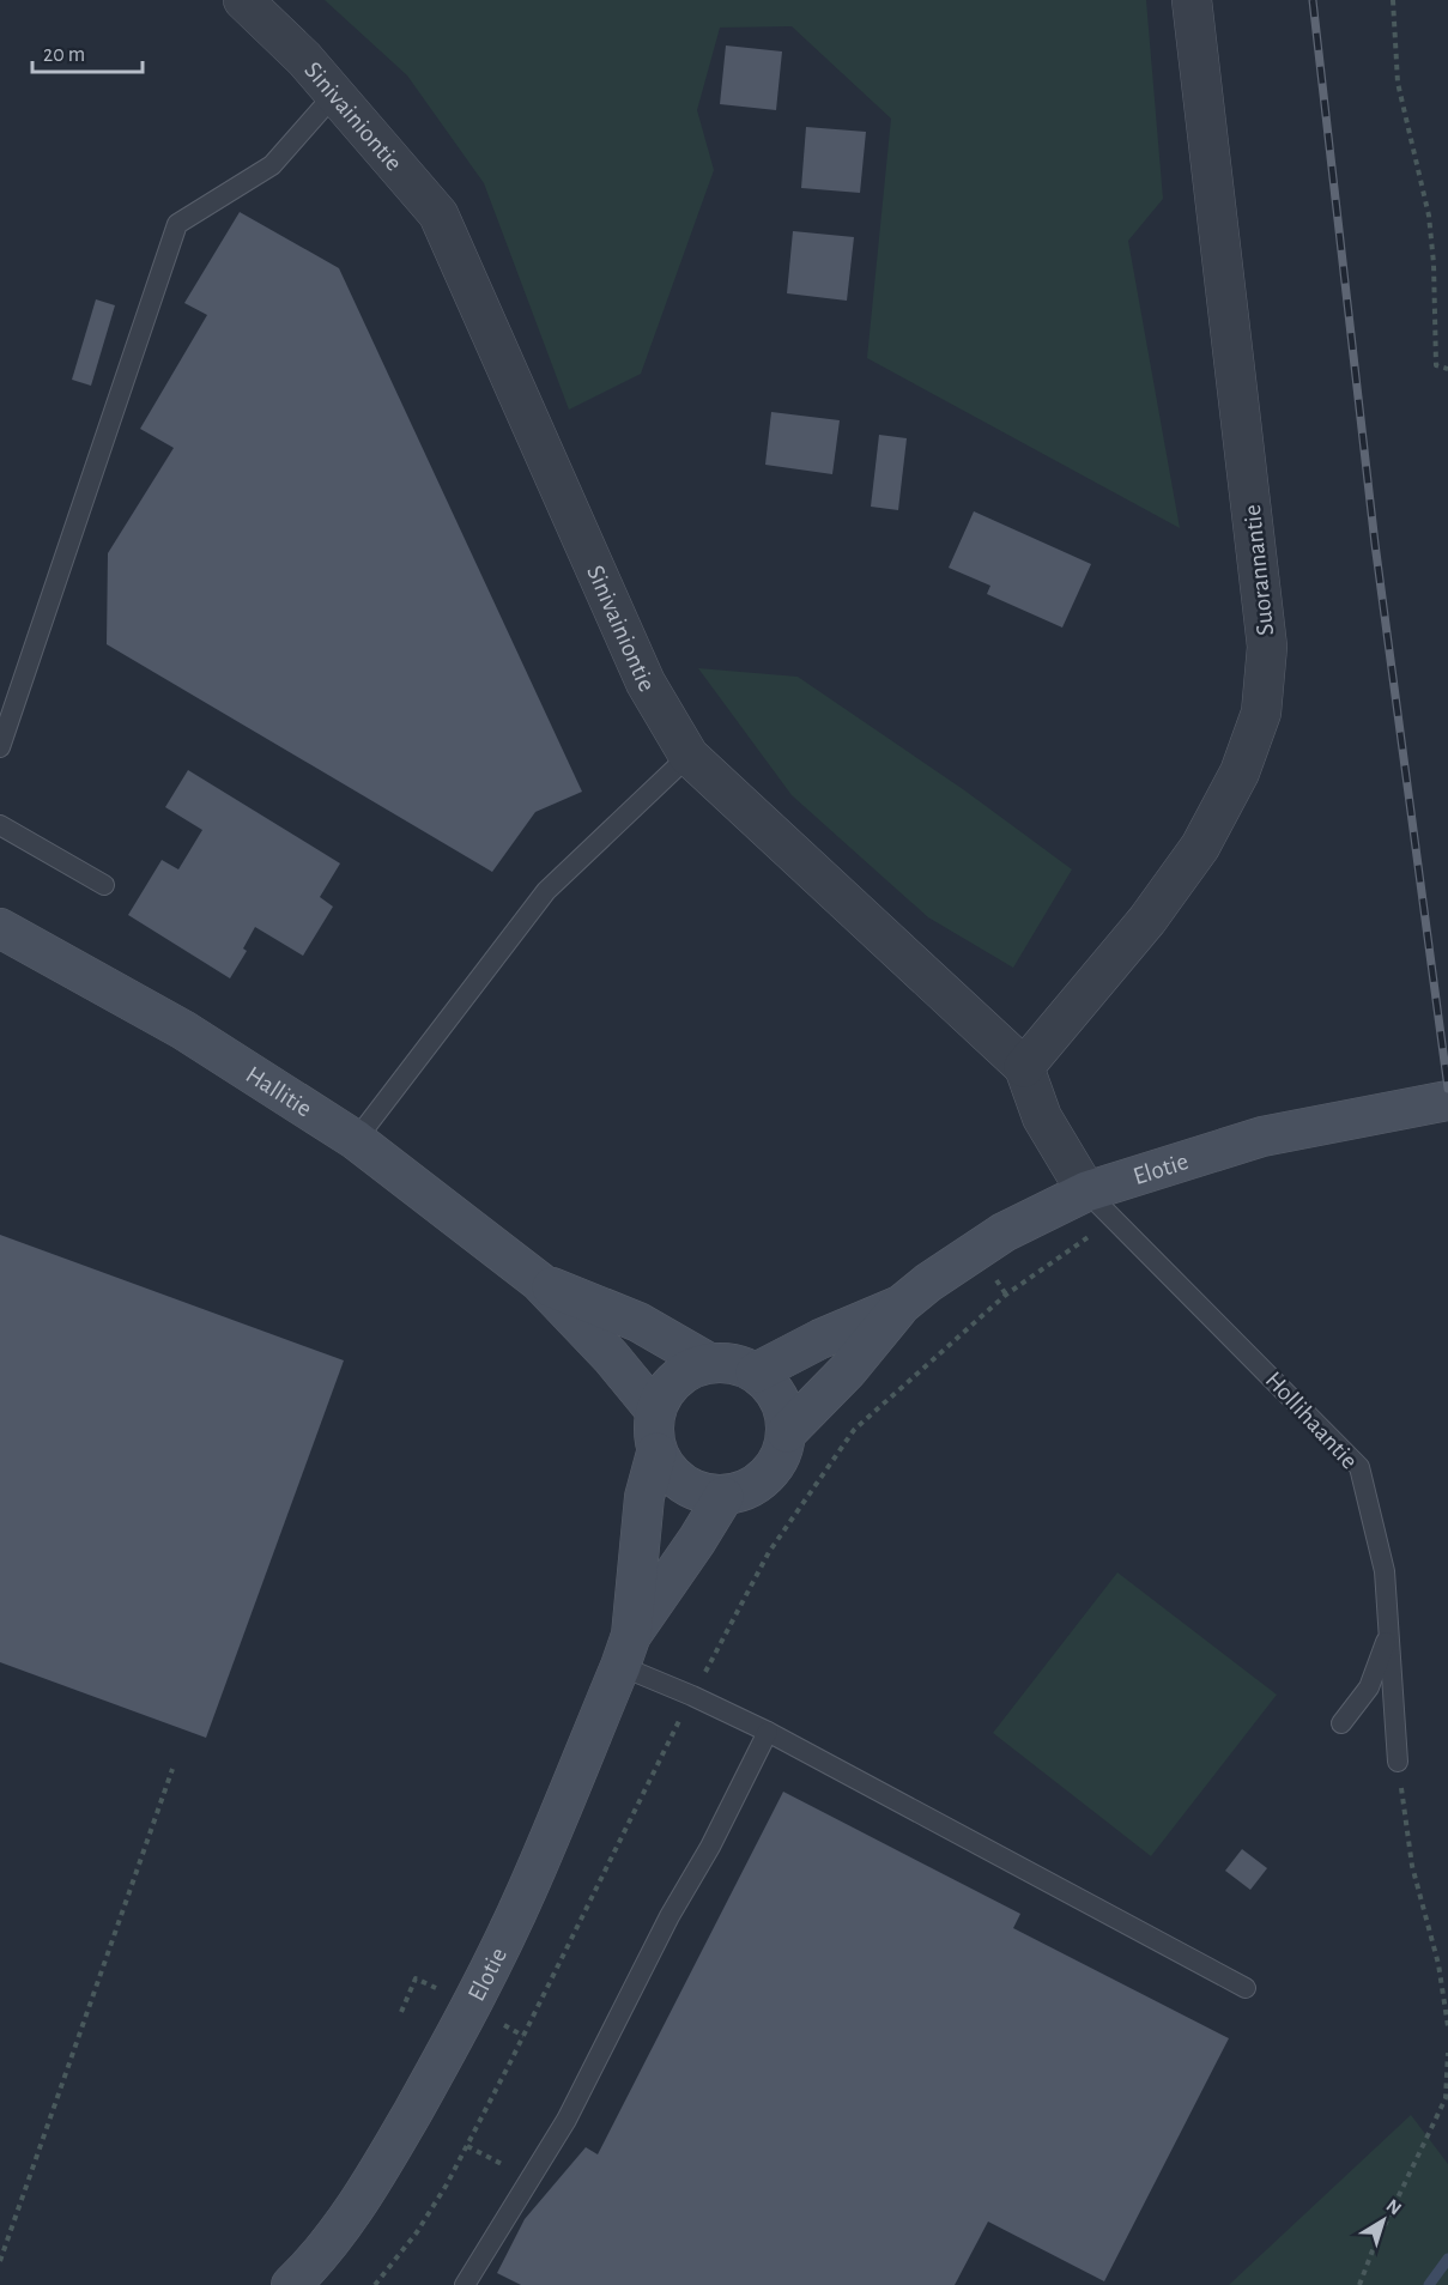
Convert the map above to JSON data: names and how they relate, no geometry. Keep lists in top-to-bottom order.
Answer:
{
  "streets": {
    "main road": ["Hallitie", "Elotie"],
    "street": ["Sinivainiontie", "Suorannantie"],
    "lane": ["Hollihaantie"]
  },
  "crossings": [
    ["Sinivainiontie", "Suorannantie"],
    ["Sinivainiontie", "Elotie"],
    ["Sinivainiontie", "Hollihaantie"],
    ["Hallitie", "Elotie"],
    ["Elotie", "Hollihaantie"]
  ],
  "scale_bar": "20 m",
  "north": "top right"
}
